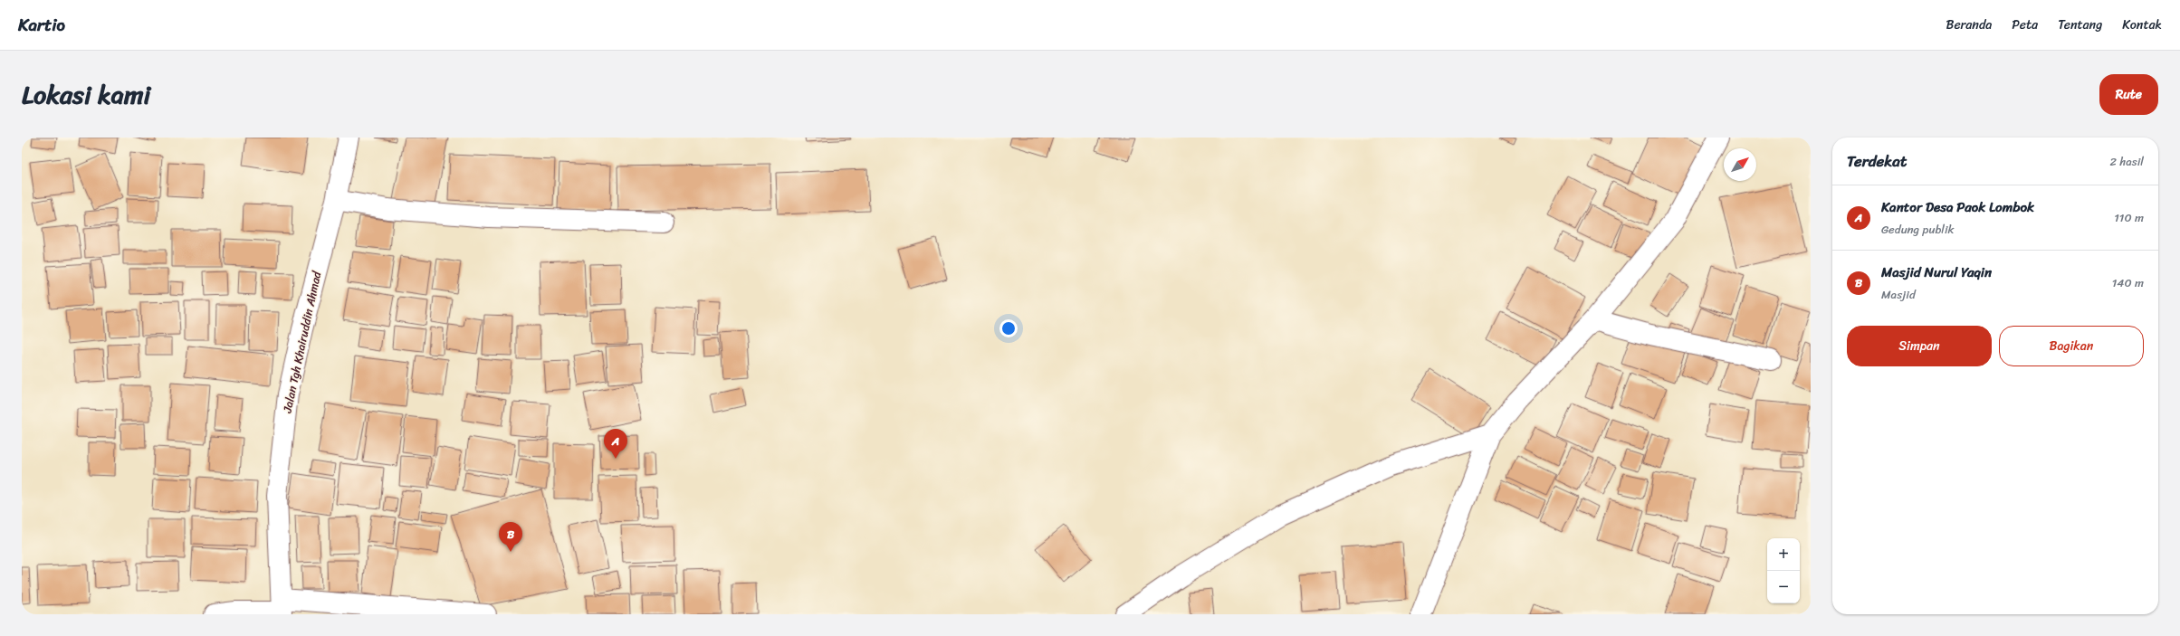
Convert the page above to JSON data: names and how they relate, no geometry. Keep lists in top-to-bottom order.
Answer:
{
  "streets": {
    "street": ["Jalan Tgh Khairuddin Ahmad"]
  },
  "north": "top right",
  "page": {
    "header": "Kartio",
    "nav": [
      "Beranda",
      "Peta",
      "Tentang",
      "Kontak"
    ],
    "title": "Lokasi kami",
    "buttons": [
      "Rute",
      ["Simpan", "Bagikan"]
    ],
    "heading": ["Terdekat", "2 hasil"],
    "list": [
      {
        "mark": "A",
        "name": "Kantor Desa Paok Lombok",
        "note": "Gedung publik",
        "value": "110 m"
      },
      {
        "mark": "B",
        "name": "Masjid Nurul Yaqin",
        "note": "Masjid",
        "value": "140 m"
      }
    ],
    "pins": ["A", "B"],
    "map_buttons": ["+", "−"]
  }
}
